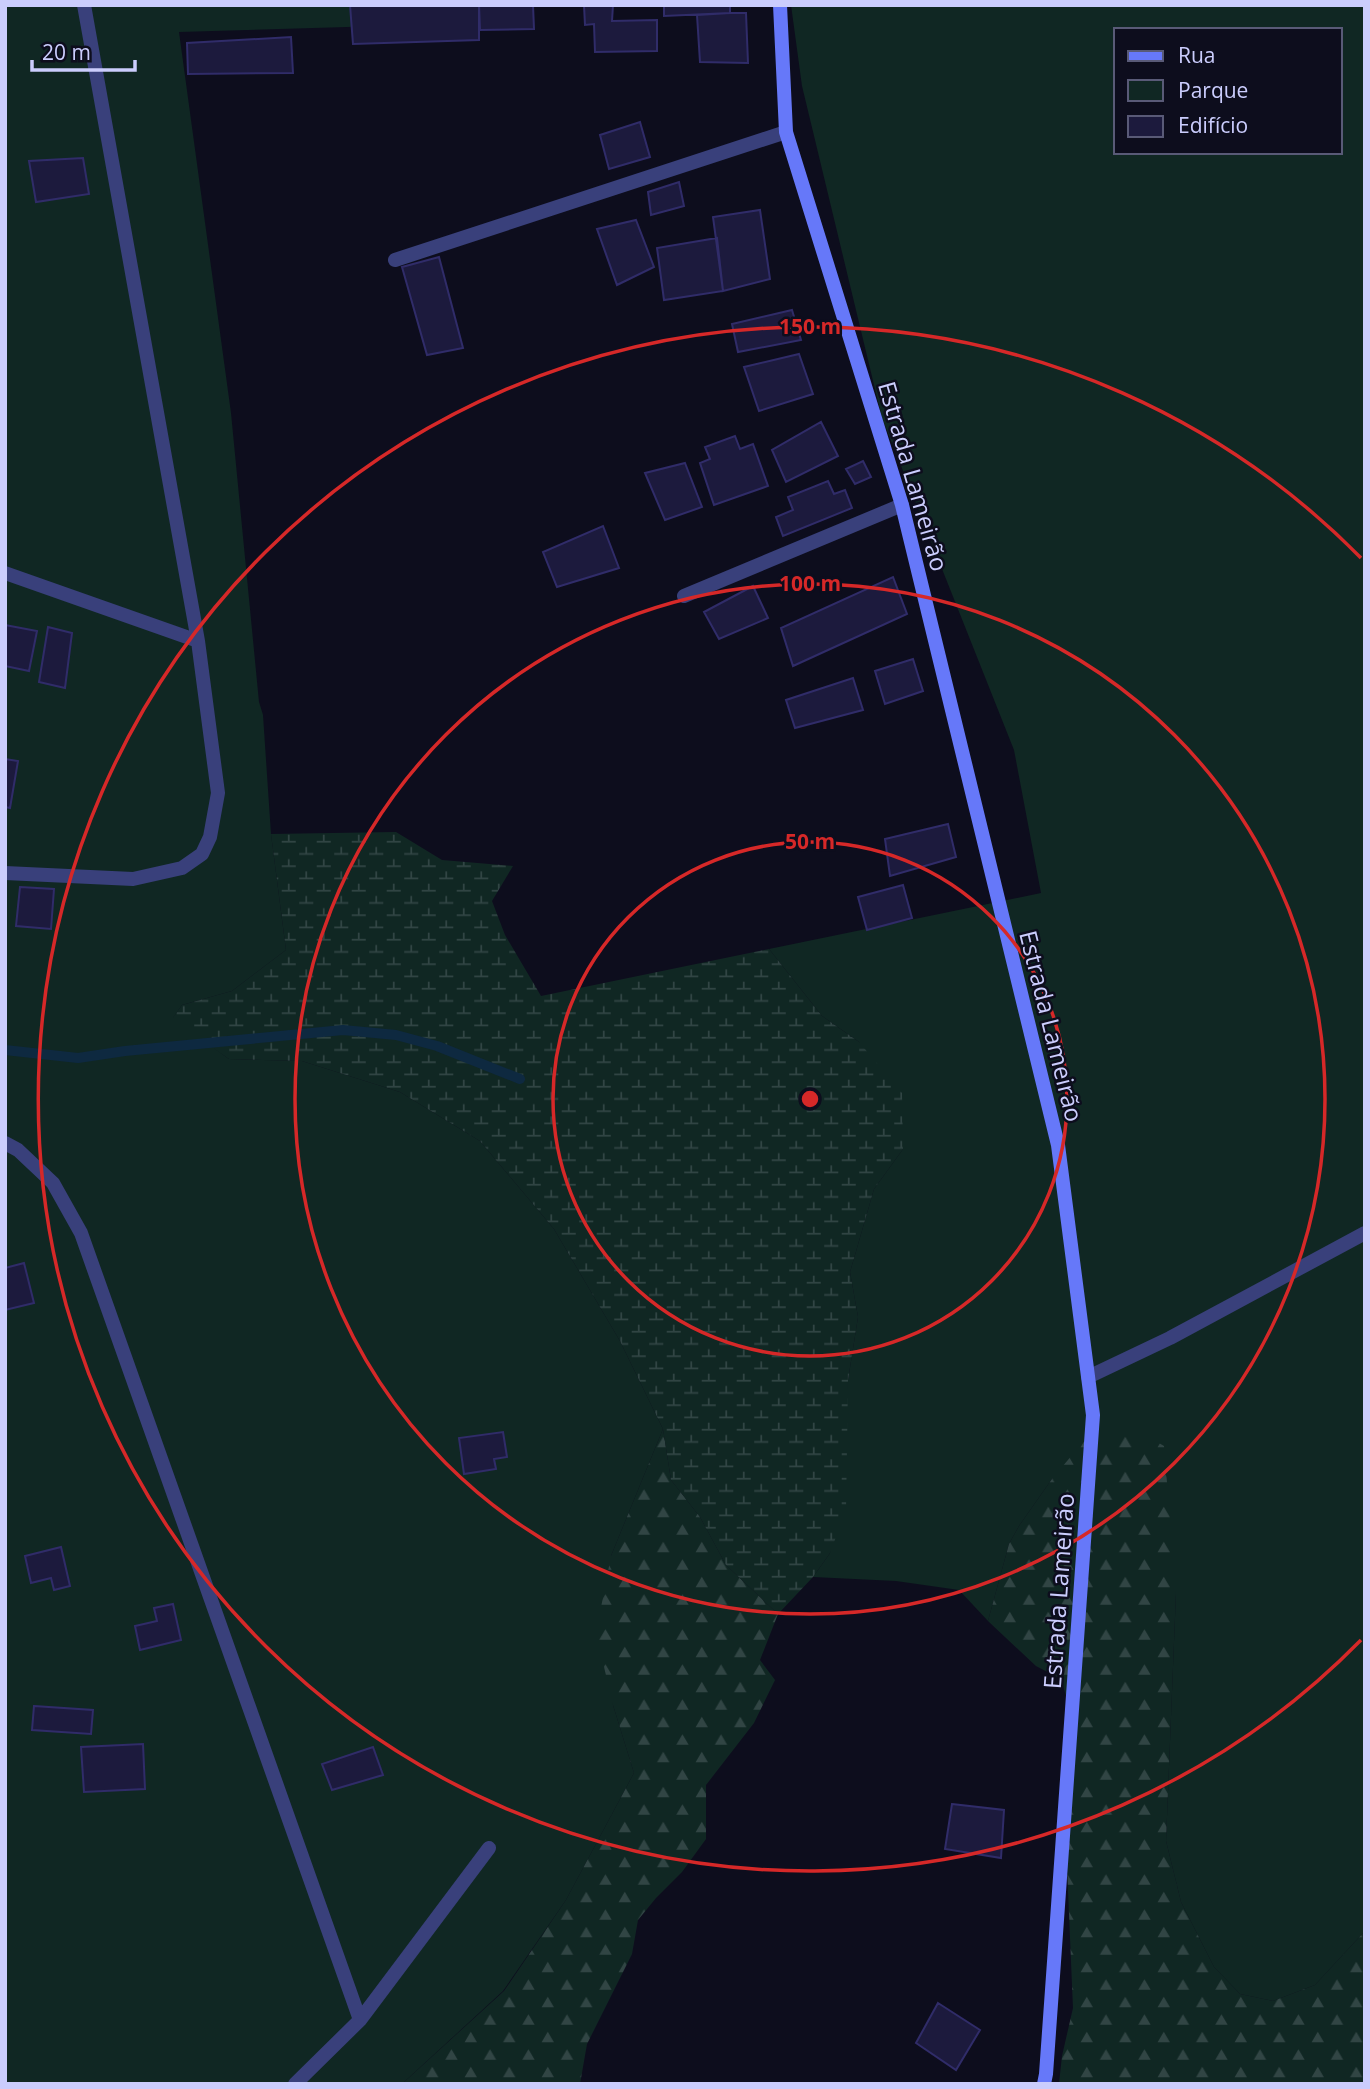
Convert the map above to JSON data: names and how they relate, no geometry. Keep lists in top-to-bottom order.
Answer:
{
  "streets": {
    "street": ["Estrada Lameirão"]
  },
  "legend": ["Rua", "Parque", "Edifício"],
  "scale_bar": "20 m",
  "rings": ["150 m", "100 m", "50 m"]
}
